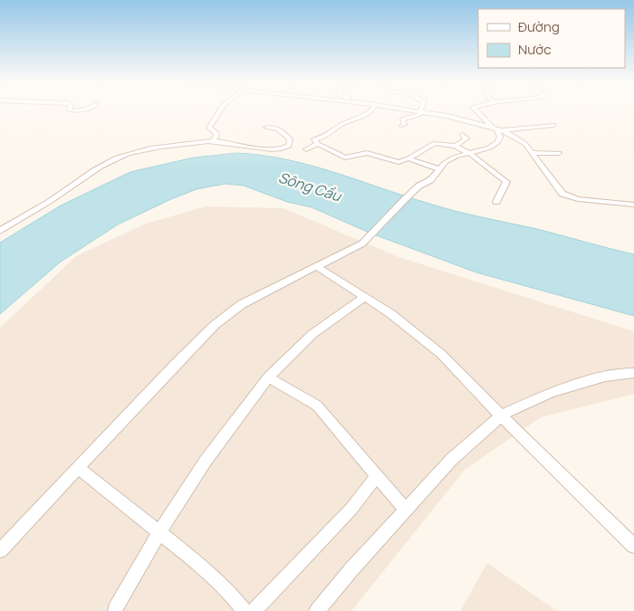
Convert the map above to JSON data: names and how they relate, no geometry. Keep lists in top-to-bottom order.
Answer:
{
  "water": ["Sông Cầu"],
  "legend": ["Đường", "Nước"]
}
